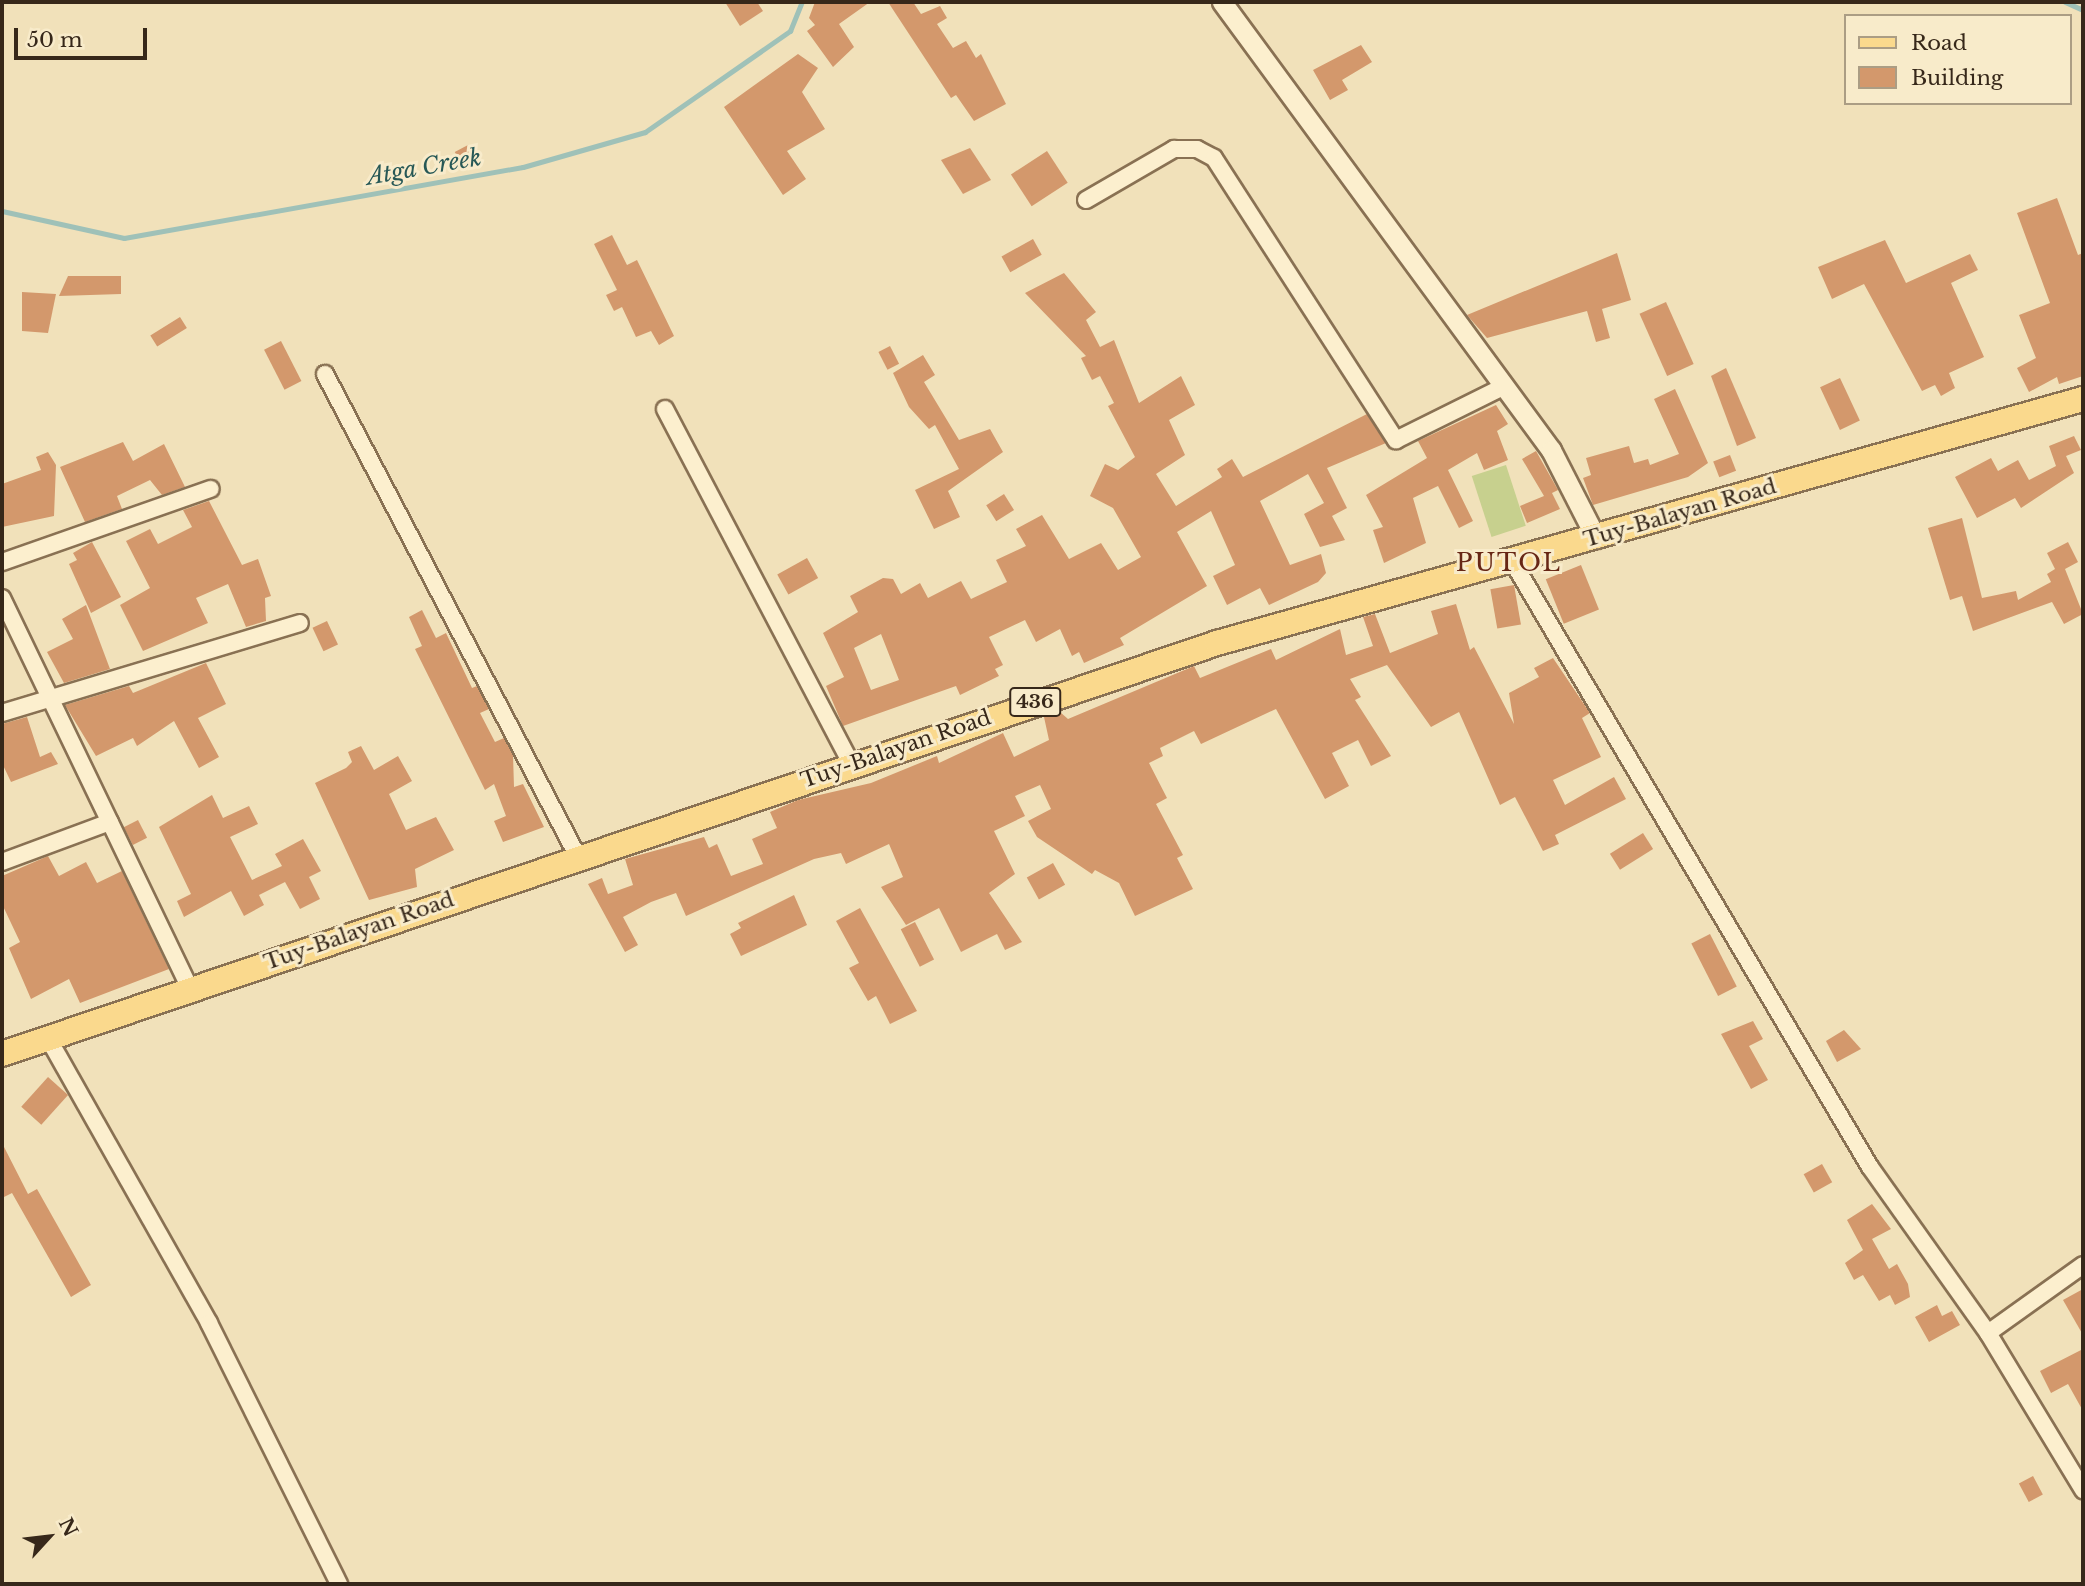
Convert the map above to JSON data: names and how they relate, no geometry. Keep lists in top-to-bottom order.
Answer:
{
  "streets": {
    "main road": ["Tuy-Balayan Road", "436"]
  },
  "districts": ["PUTOL"],
  "water": ["Atga Creek"],
  "legend": ["Road", "Building"],
  "scale_bar": "50 m",
  "north": "top right"
}
